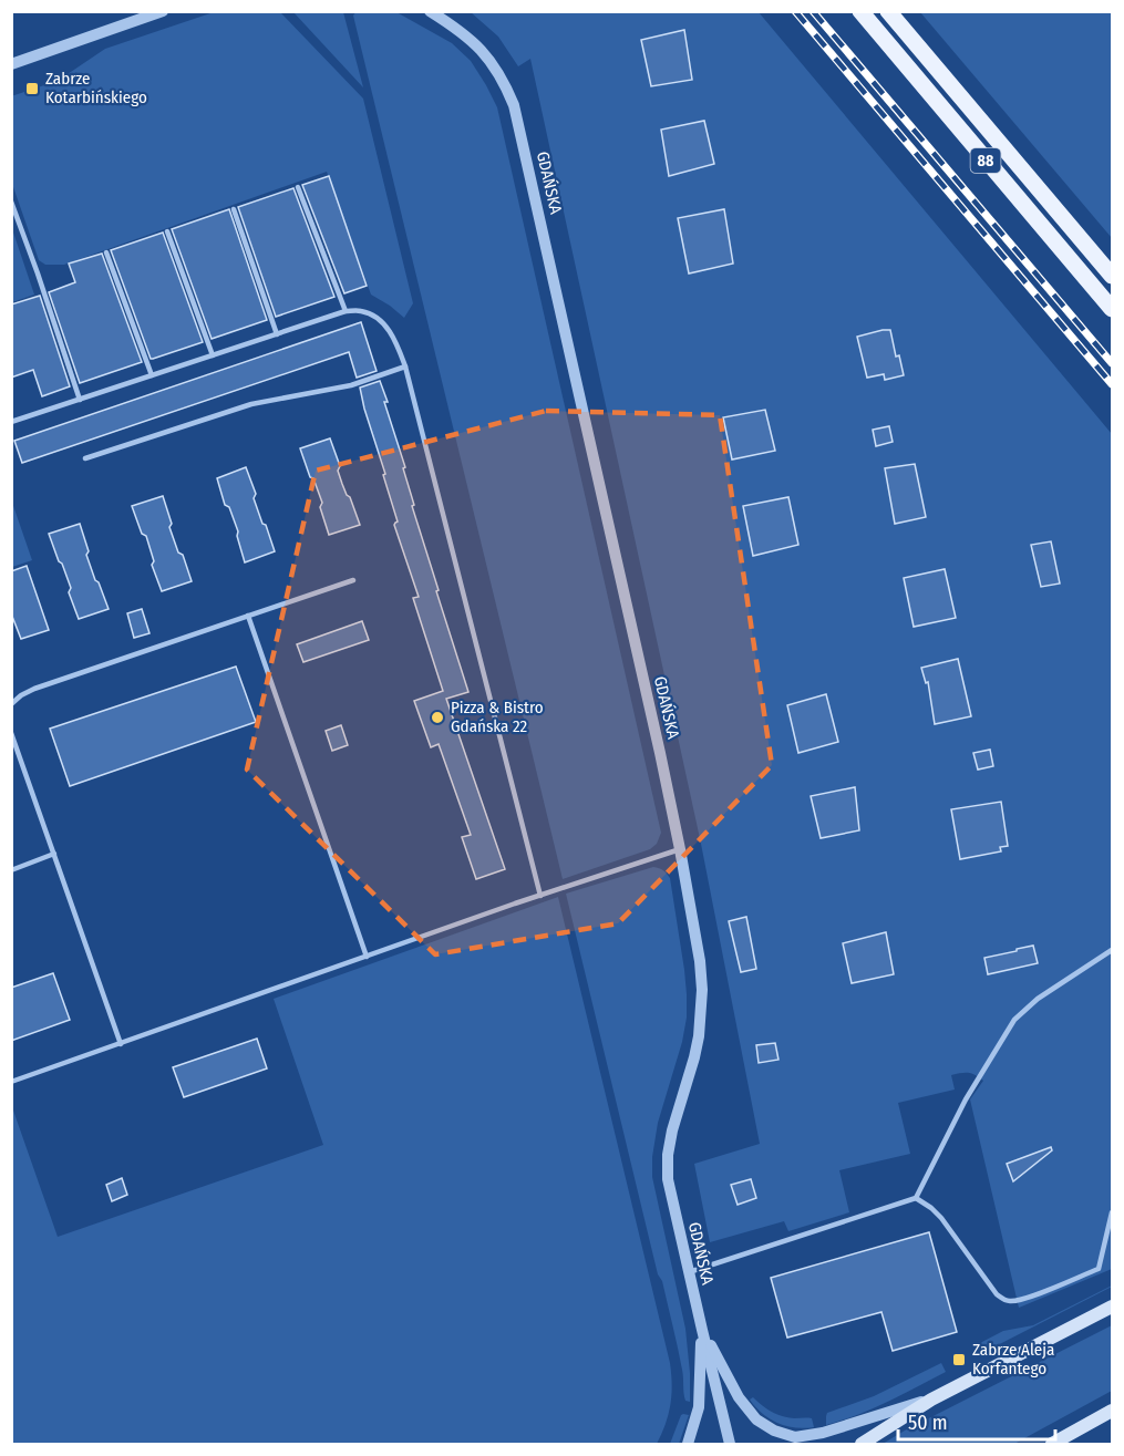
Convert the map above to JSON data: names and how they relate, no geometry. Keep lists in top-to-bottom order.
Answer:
{
  "streets": {
    "main road": ["88"],
    "street": ["GDAŃSKA"]
  },
  "places": {
    "transit": ["Zabrze Kotarbińskiego", "Zabrze Aleja Korfantego"],
    "other": ["Pizza & Bistro Gdańska 22"]
  },
  "scale_bar": "50 m"
}
